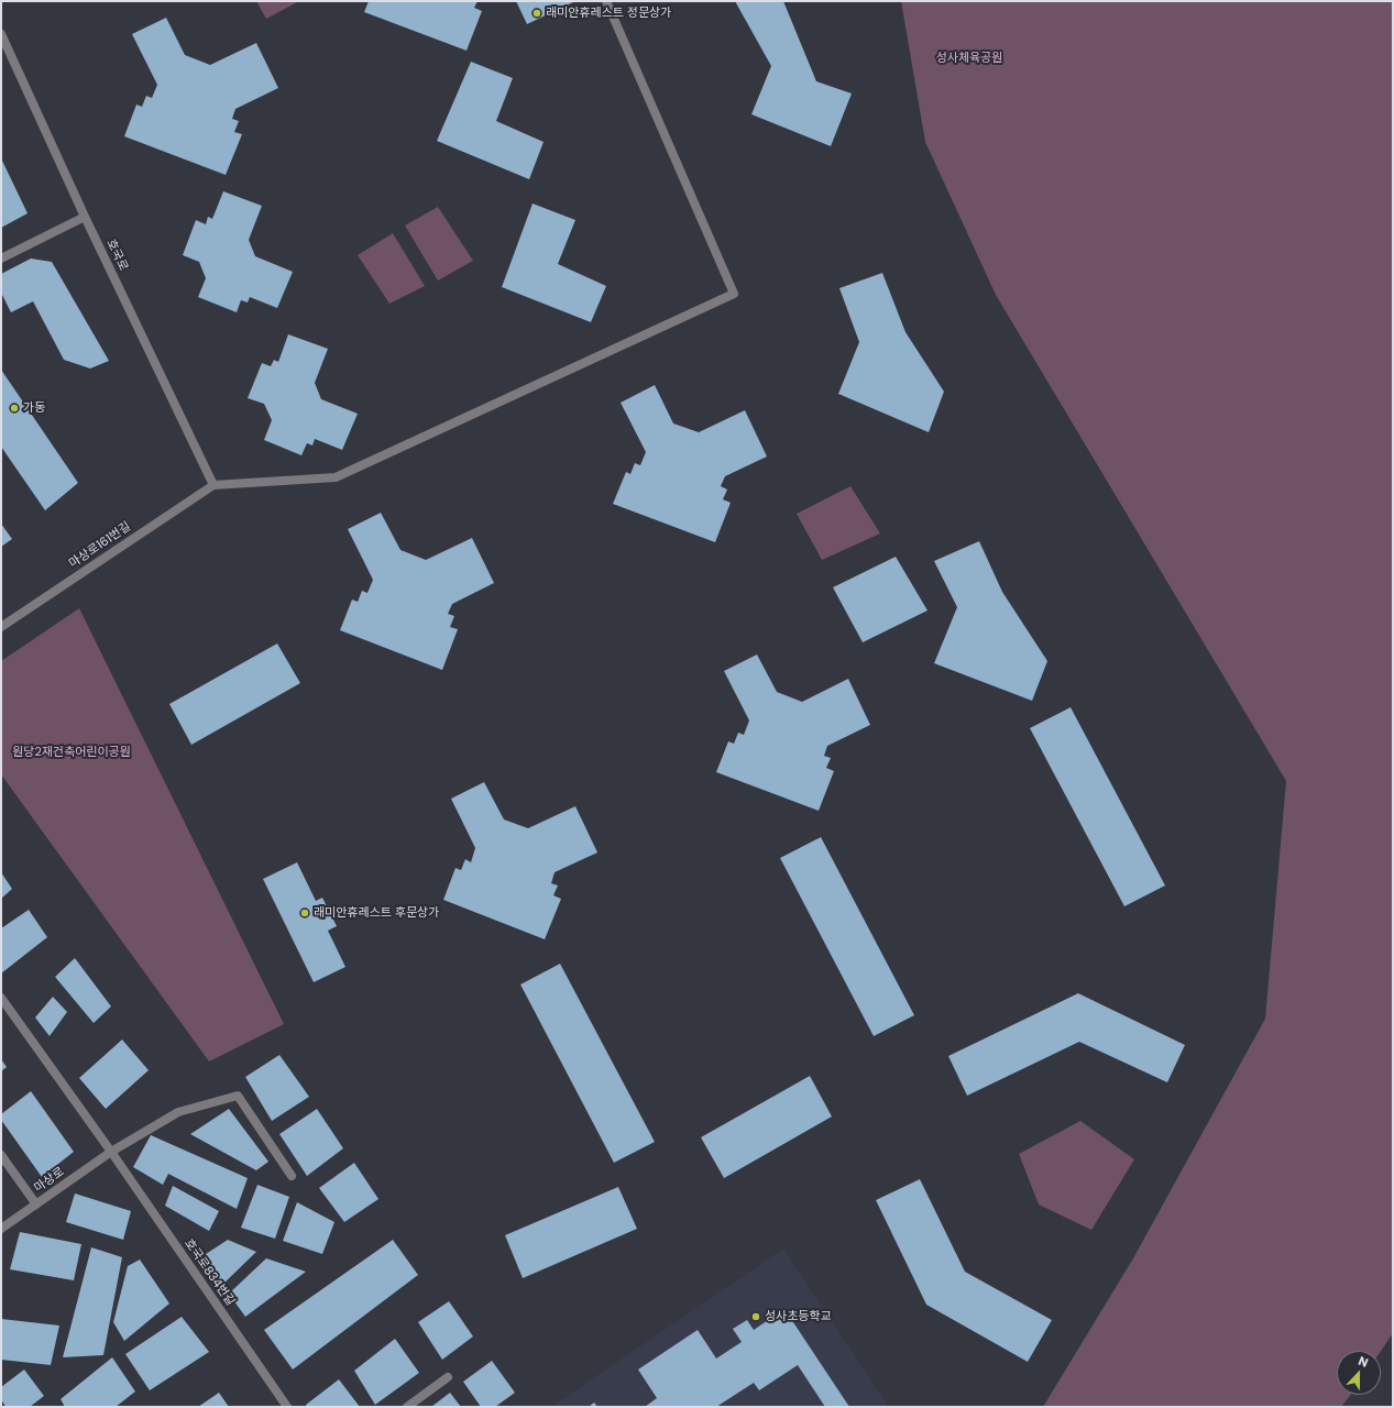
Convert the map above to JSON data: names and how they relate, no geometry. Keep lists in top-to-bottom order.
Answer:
{
  "streets": {
    "street": [
      "호국로",
      "마상로161번길",
      "마상로",
      "호국로834번길"
    ]
  },
  "crossings": [
    ["호국로", "마상로161번길"],
    ["마상로", "호국로834번길"]
  ],
  "parks": ["성사체육공원", "원당2재건축어린이공원"],
  "places": [
    "래미안휴레스트 정문상가",
    "가동",
    "래미안휴레스트 후문상가",
    "성사초등학교"
  ],
  "north": "top"
}
